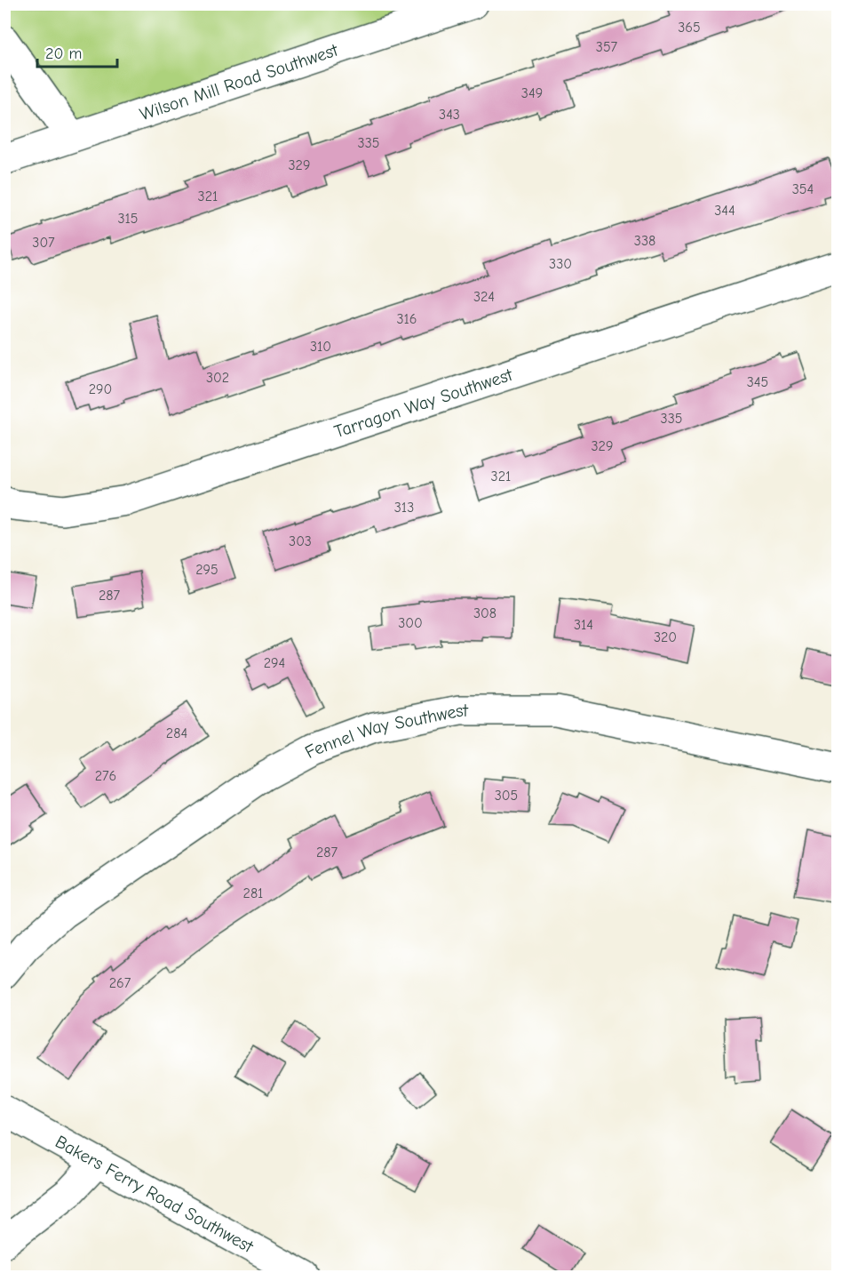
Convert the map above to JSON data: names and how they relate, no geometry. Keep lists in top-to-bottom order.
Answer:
{
  "streets": {
    "street": [
      "Wilson Mill Road Southwest",
      "Tarragon Way Southwest",
      "Fennel Way Southwest",
      "Bakers Ferry Road Southwest"
    ]
  },
  "house_numbers": [
    "365",
    "357",
    "349",
    "343",
    "335",
    "329",
    "354",
    "321",
    "344",
    "315",
    "338",
    "307",
    "330",
    "324",
    "316",
    "310",
    "302",
    "345",
    "290",
    "335",
    "329",
    "321",
    "313",
    "303",
    "295",
    "287",
    "308",
    "300",
    "314",
    "320",
    "294",
    "284",
    "276",
    "305",
    "287",
    "281",
    "267"
  ],
  "scale_bar": "20 m"
}
